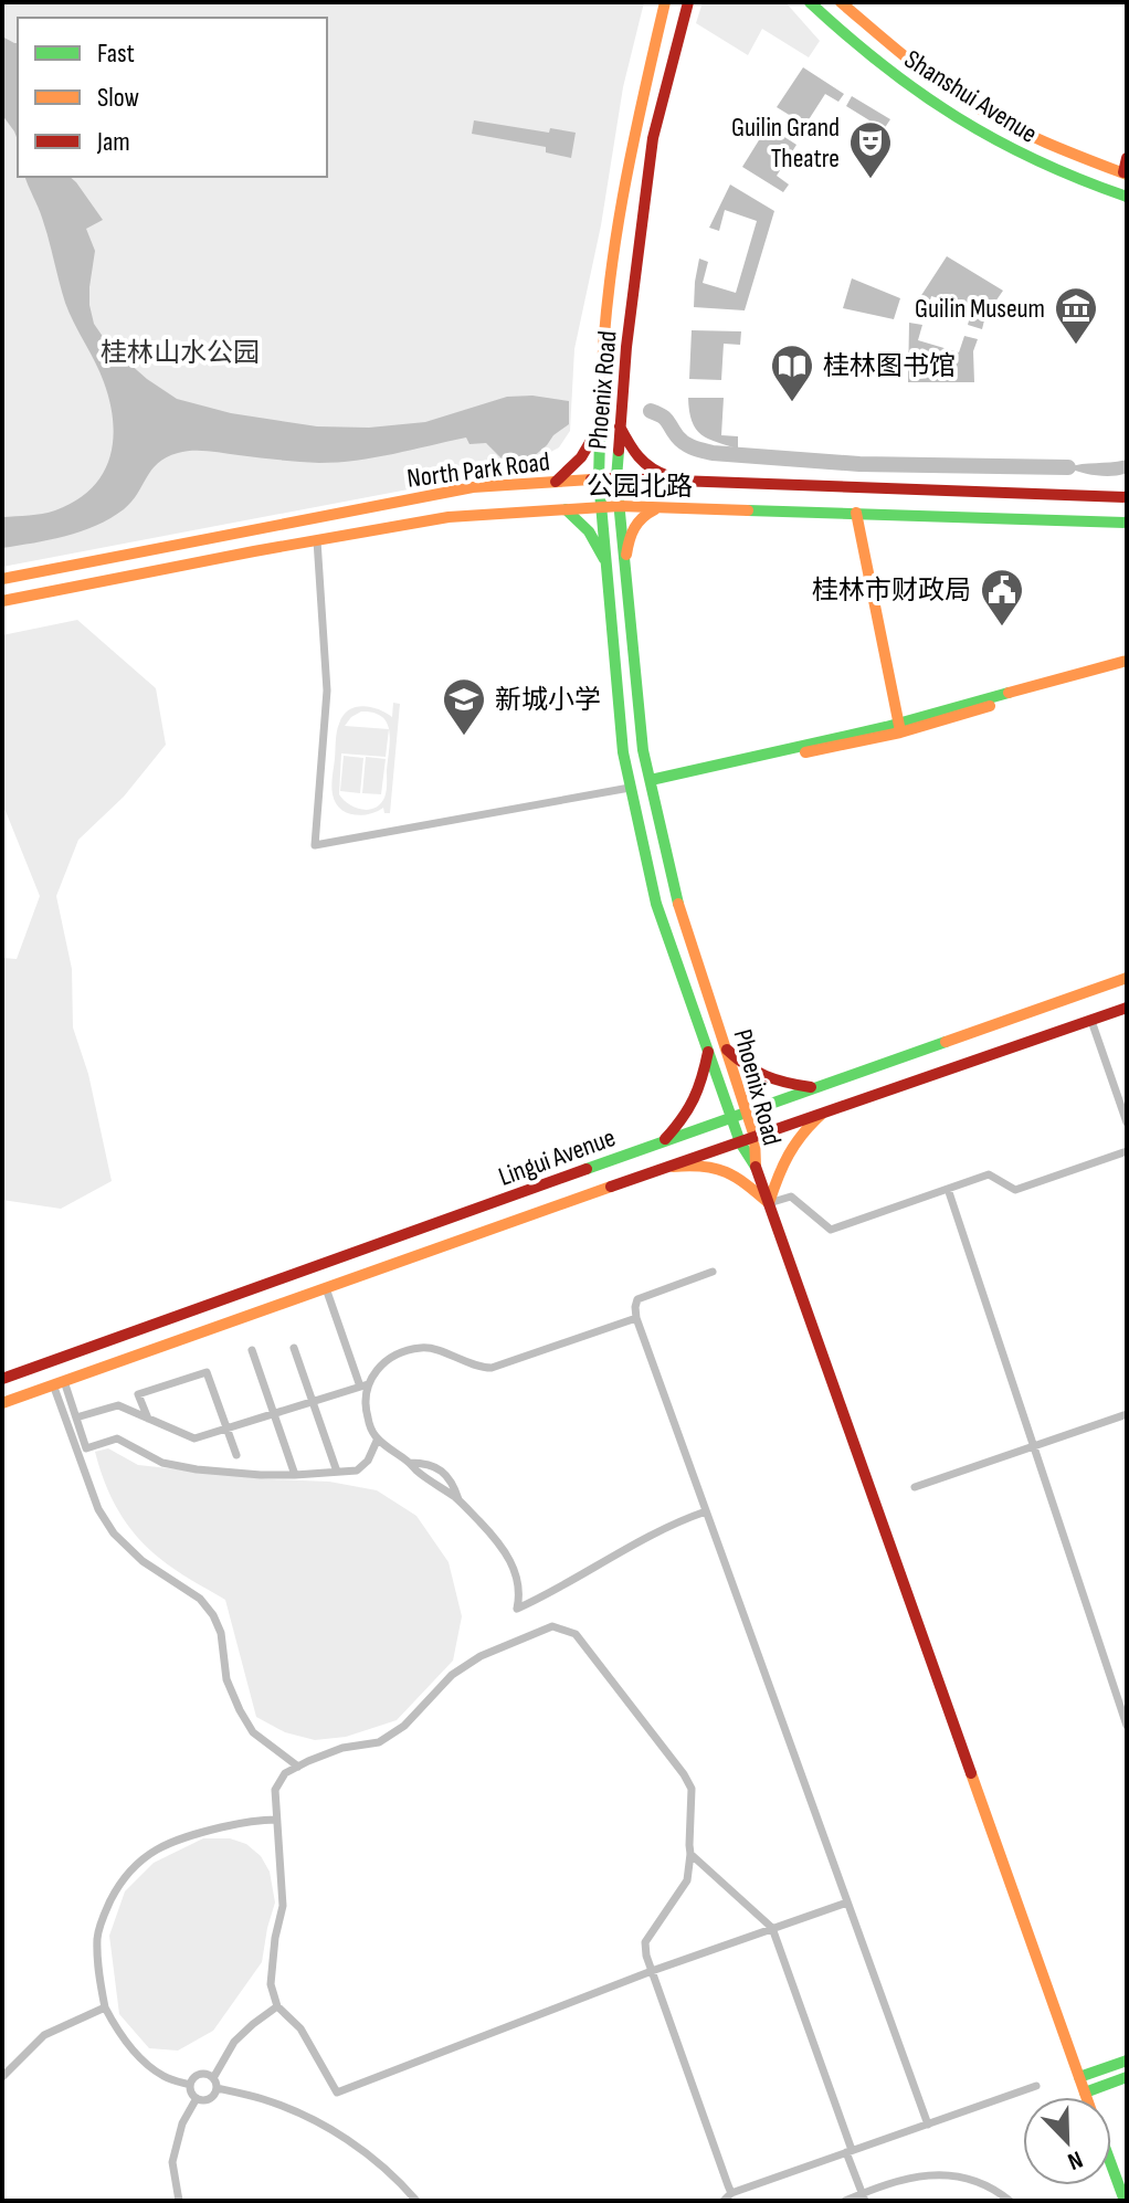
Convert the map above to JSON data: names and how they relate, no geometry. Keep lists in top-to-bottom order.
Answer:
{
  "streets": {
    "main road": [
      "Shanshui Avenue",
      "Phoenix Road",
      "North Park Road",
      "公园北路",
      "Lingui Avenue"
    ]
  },
  "crossings": [
    ["Phoenix Road", "North Park Road"],
    ["Phoenix Road", "公园北路"],
    ["Phoenix Road", "Lingui Avenue"]
  ],
  "parks": ["桂林山水公园"],
  "places": {
    "theatre": ["Guilin Grand Theatre"],
    "museum": ["Guilin Museum"],
    "library": ["桂林图书馆"],
    "public building": ["桂林市财政局"],
    "school or university": ["新城小学"]
  },
  "legend": ["Fast", "Slow", "Jam"],
  "north": "bottom right"
}
